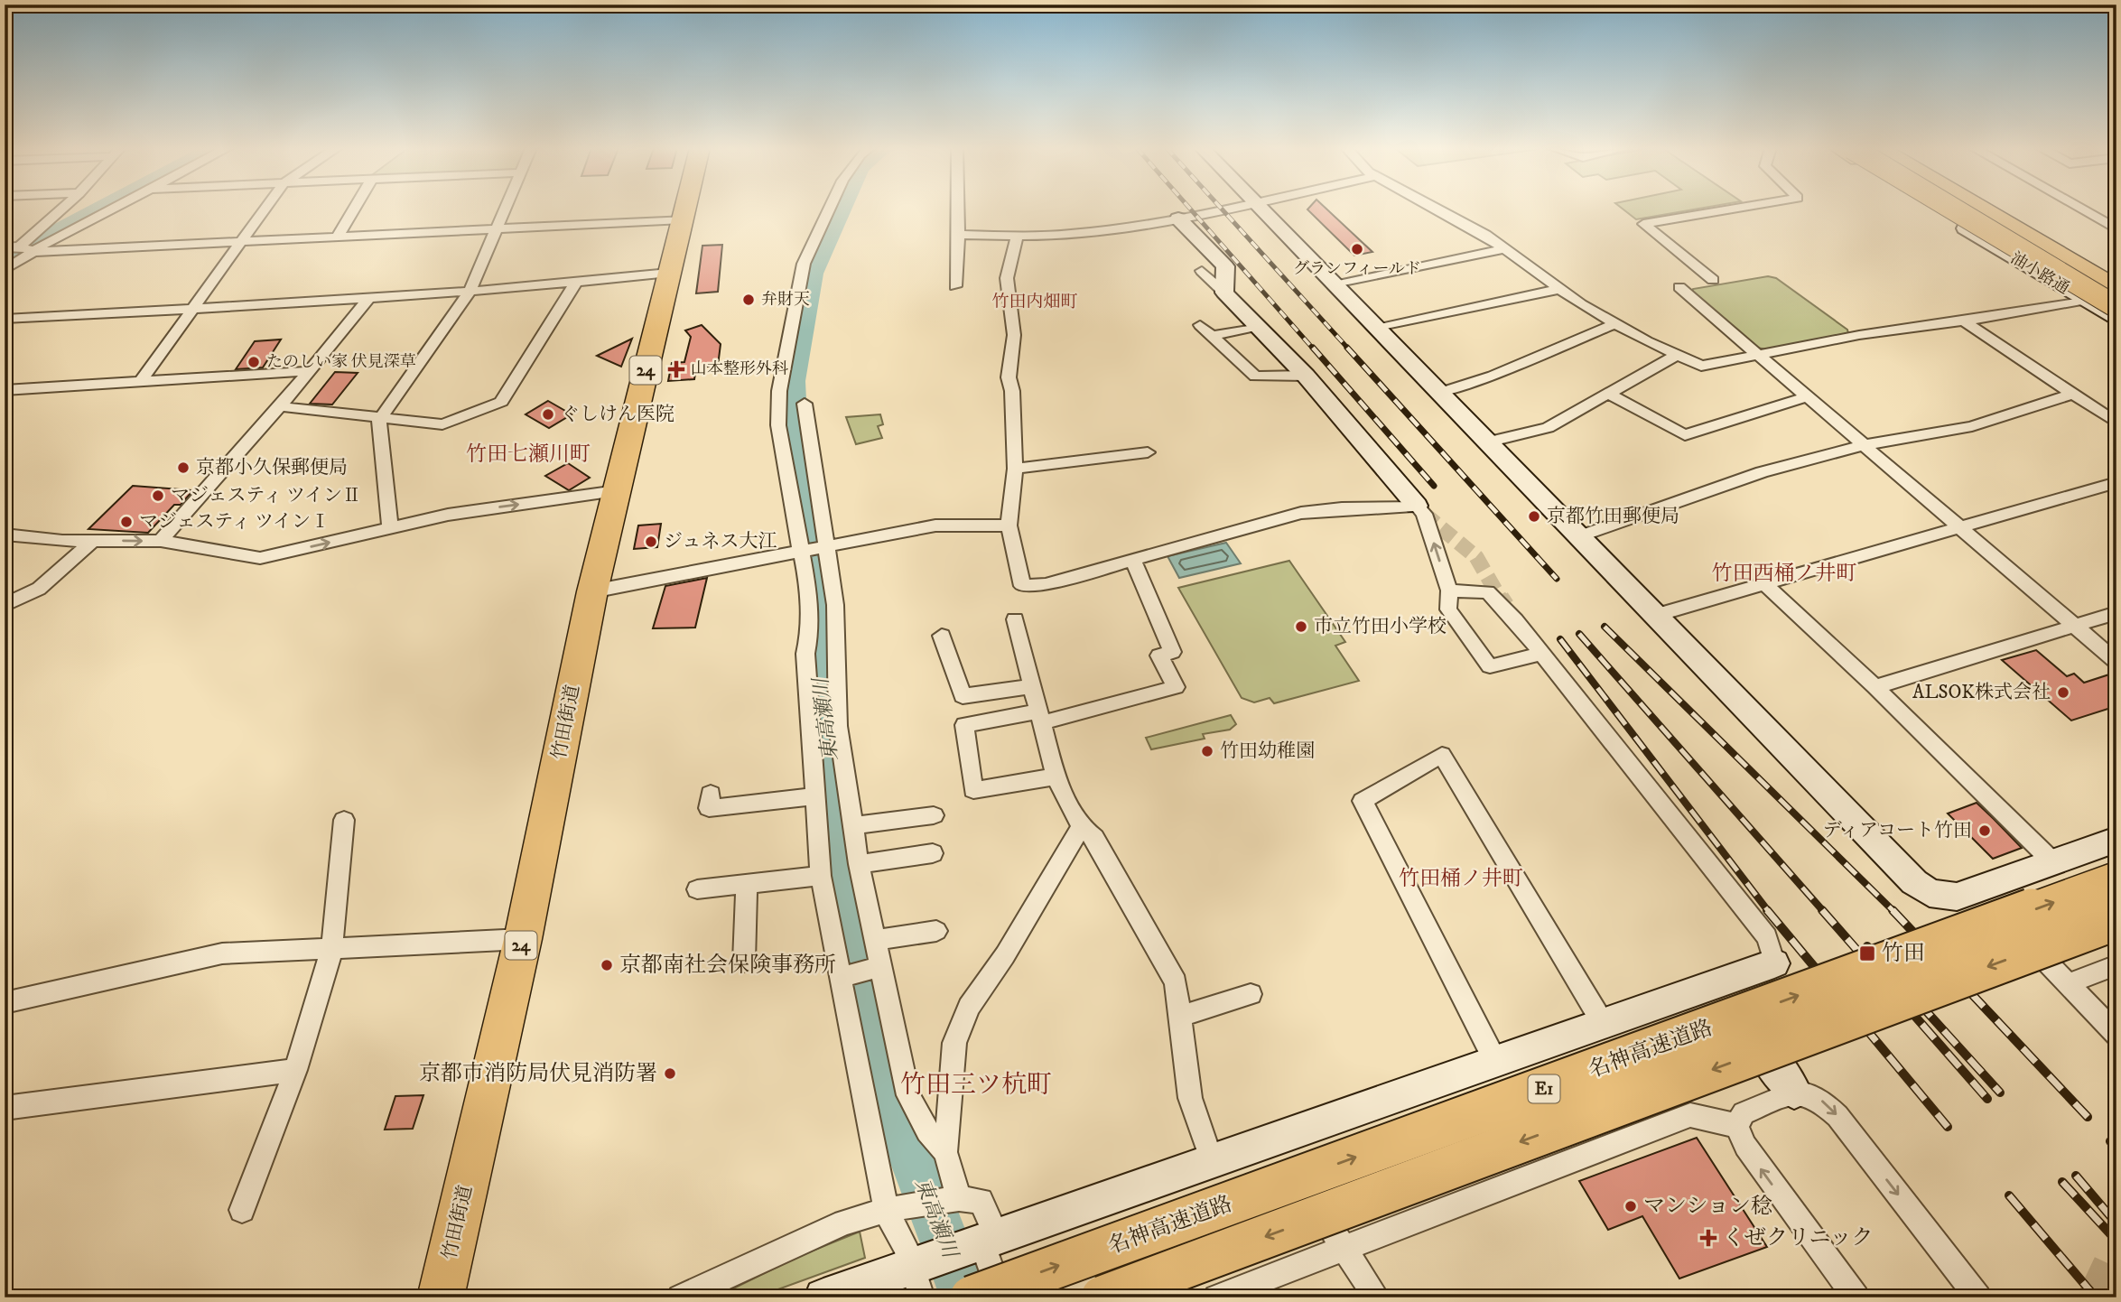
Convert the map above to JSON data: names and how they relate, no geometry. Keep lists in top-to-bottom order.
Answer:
{
  "streets": {
    "highway": [
      "24",
      "竹田街道",
      "名神高速道路",
      "E1"
    ],
    "street": ["油小路通"]
  },
  "districts": [
    "竹田内畑町",
    "竹田七瀬川町",
    "竹田西桶ノ井町",
    "竹田桶ノ井町",
    "竹田三ツ杭町"
  ],
  "water": ["東高瀬川"],
  "places": {
    "other": [
      "グランフィールド",
      "弁財天",
      "たのしい家 伏見深草",
      "ぐしけん医院",
      "京都小久保郵便局",
      "マジェスティ ツインⅡ",
      "京都竹田郵便局",
      "マジェスティ ツインⅠ",
      "ジュネス大江",
      "市立竹田小学校",
      "ALSOK株式会社",
      "竹田幼稚園",
      "ディアコート竹田",
      "京都南社会保険事務所",
      "京都市消防局伏見消防署",
      "マンション稔"
    ],
    "health": ["山本整形外科", "くぜクリニック"],
    "transit": ["竹田"]
  }
}
